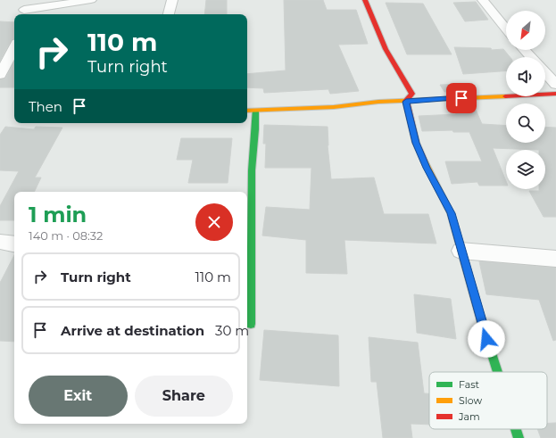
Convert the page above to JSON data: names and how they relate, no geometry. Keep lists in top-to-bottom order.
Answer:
{
  "legend": ["Fast", "Slow", "Jam"],
  "north": "bottom left",
  "page": {
    "turn": ["110 m", "Turn right"],
    "then": "Then",
    "heading": ["1 min", "140 m · 08:32"],
    "list": [
      {
        "name": "Turn right",
        "value": "110 m"
      },
      {
        "name": "Arrive at destination",
        "value": "30 m"
      }
    ],
    "buttons": ["Exit", "Share"]
  }
}
